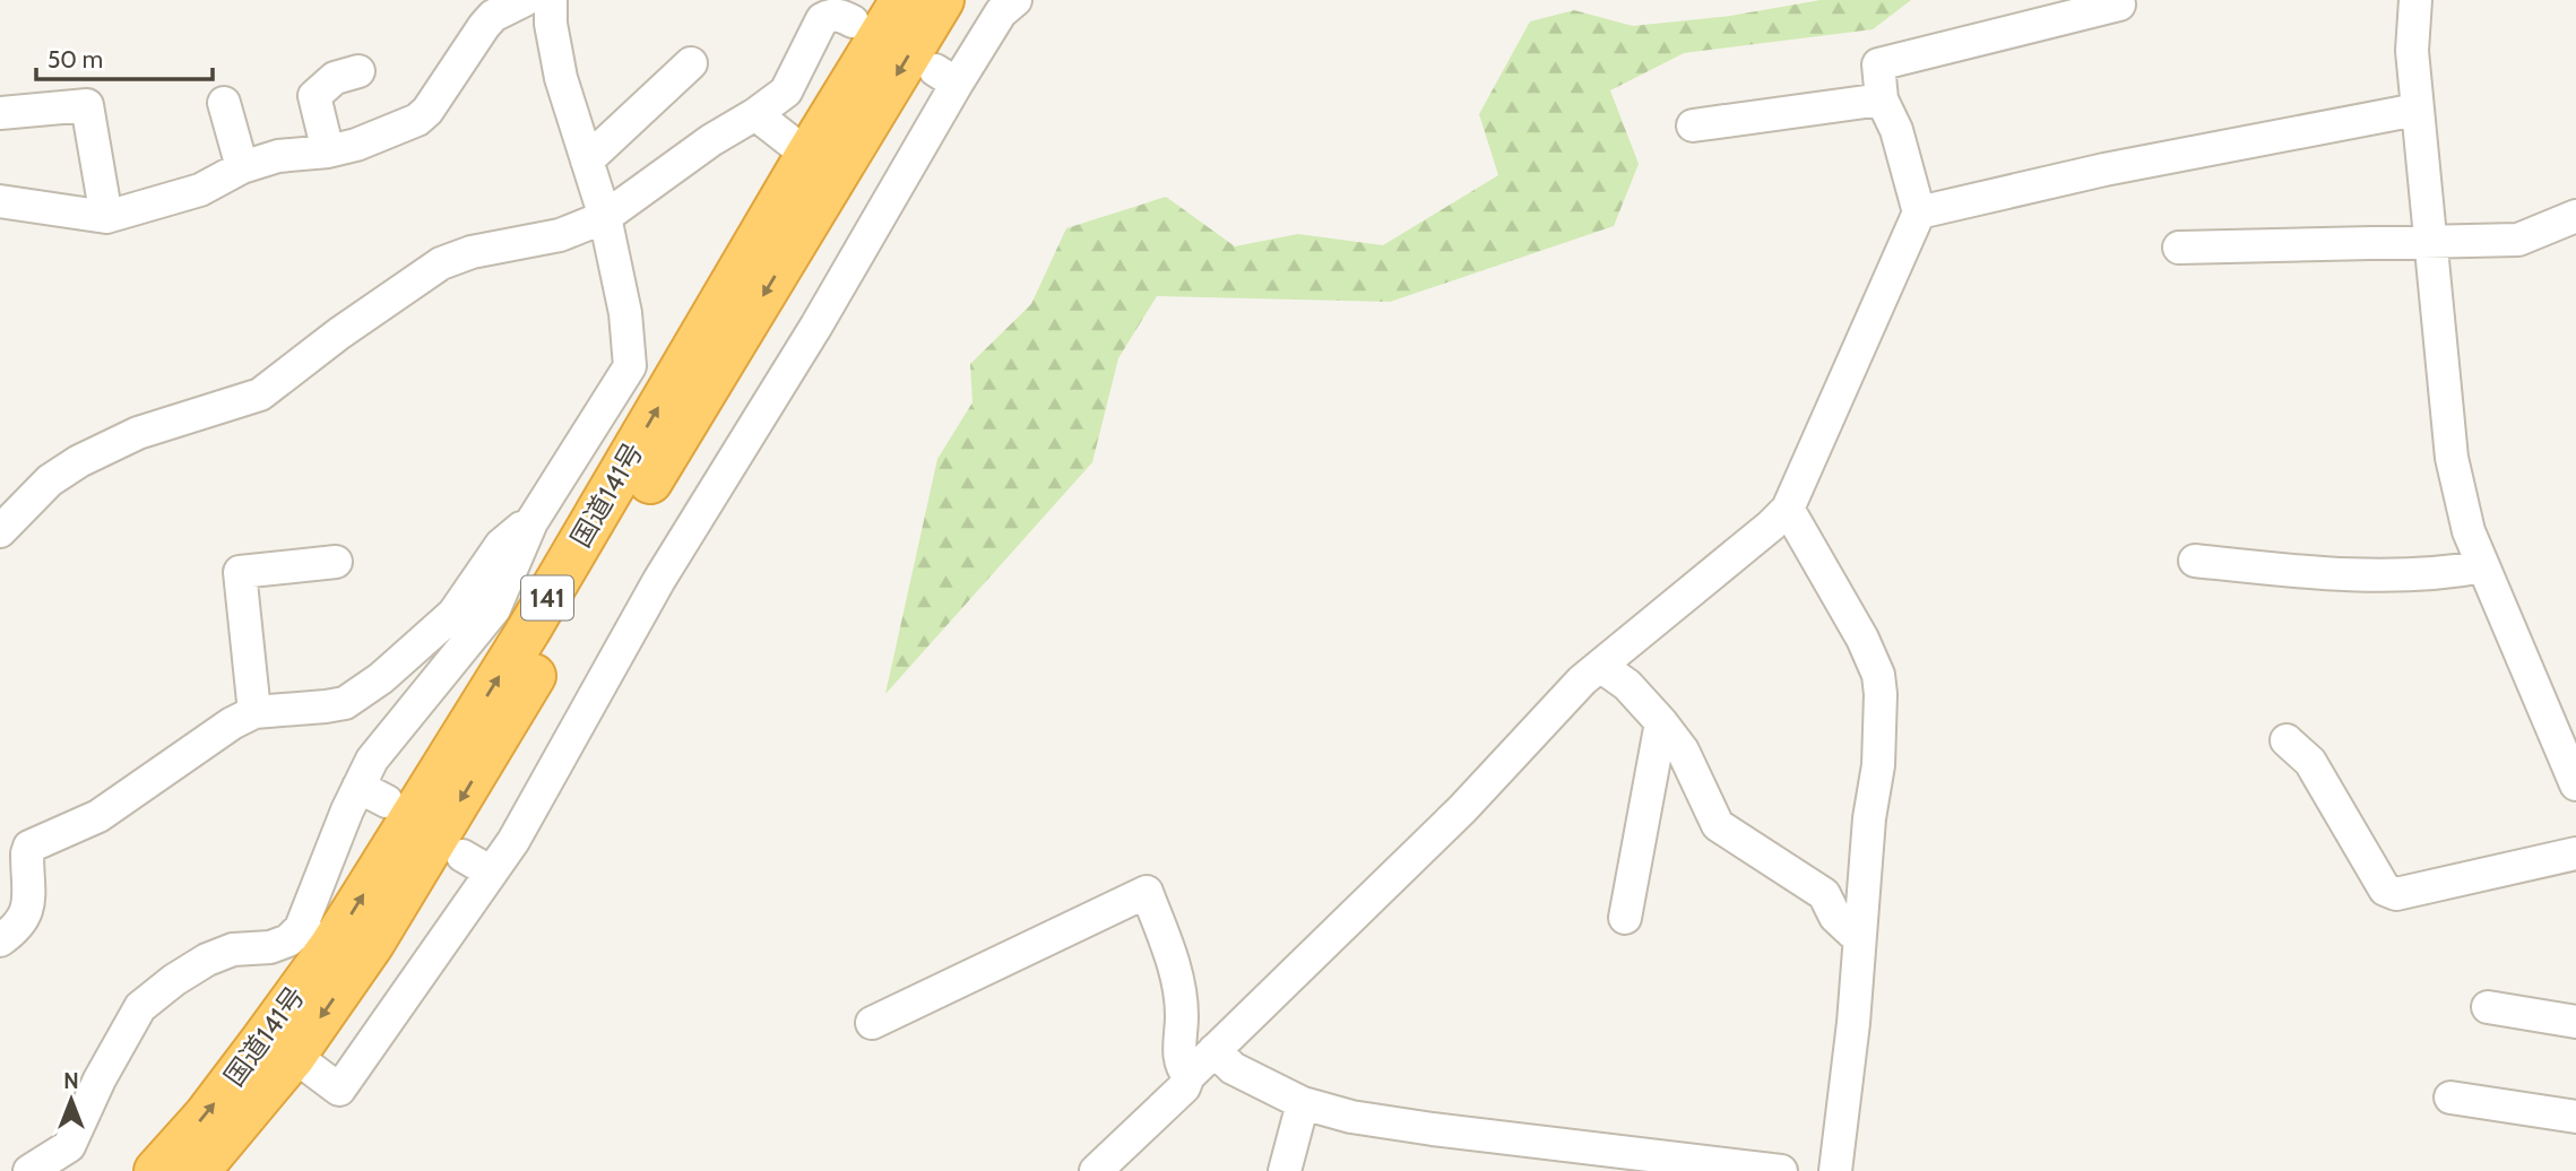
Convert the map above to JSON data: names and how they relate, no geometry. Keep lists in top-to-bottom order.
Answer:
{
  "streets": {
    "highway": ["国道141号", "141"]
  },
  "scale_bar": "50 m",
  "north": "top"
}
